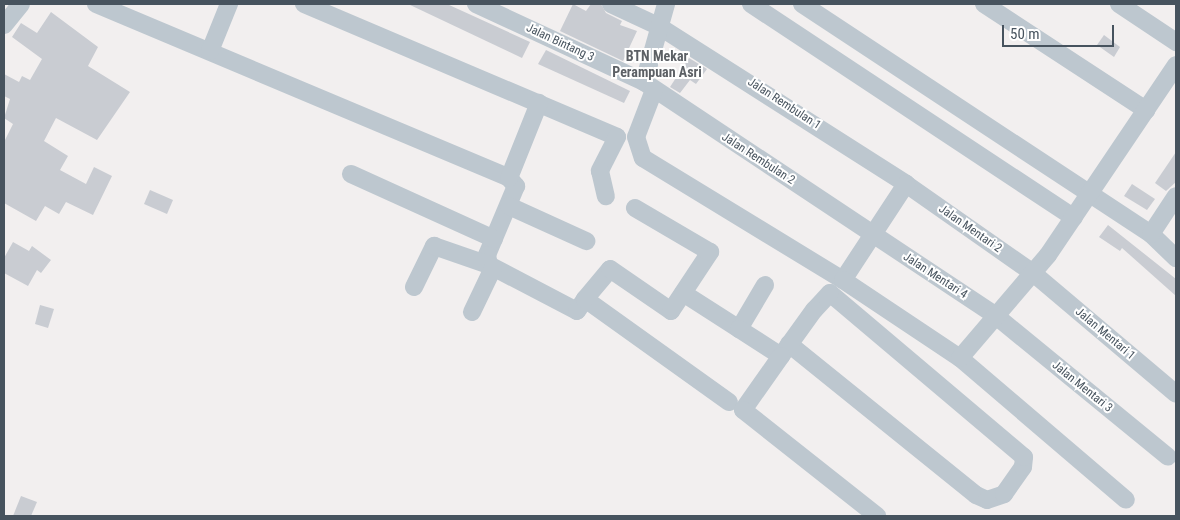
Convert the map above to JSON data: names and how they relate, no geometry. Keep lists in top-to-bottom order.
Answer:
{
  "streets": {
    "street": [
      "Jalan Bintang 3",
      "Jalan Rembulan 1",
      "Jalan Rembulan 2",
      "Jalan Mentari 2",
      "Jalan Mentari 4",
      "Jalan Mentari 1",
      "Jalan Mentari 3"
    ]
  },
  "crossings": [
    ["Jalan Bintang 3", "Jalan Rembulan 2"],
    ["Jalan Rembulan 1", "Jalan Mentari 2"],
    ["Jalan Rembulan 2", "Jalan Mentari 4"],
    ["Jalan Mentari 2", "Jalan Mentari 1"],
    ["Jalan Mentari 4", "Jalan Mentari 3"]
  ],
  "districts": ["BTN Mekar Perampuan Asri"],
  "scale_bar": "50 m"
}
